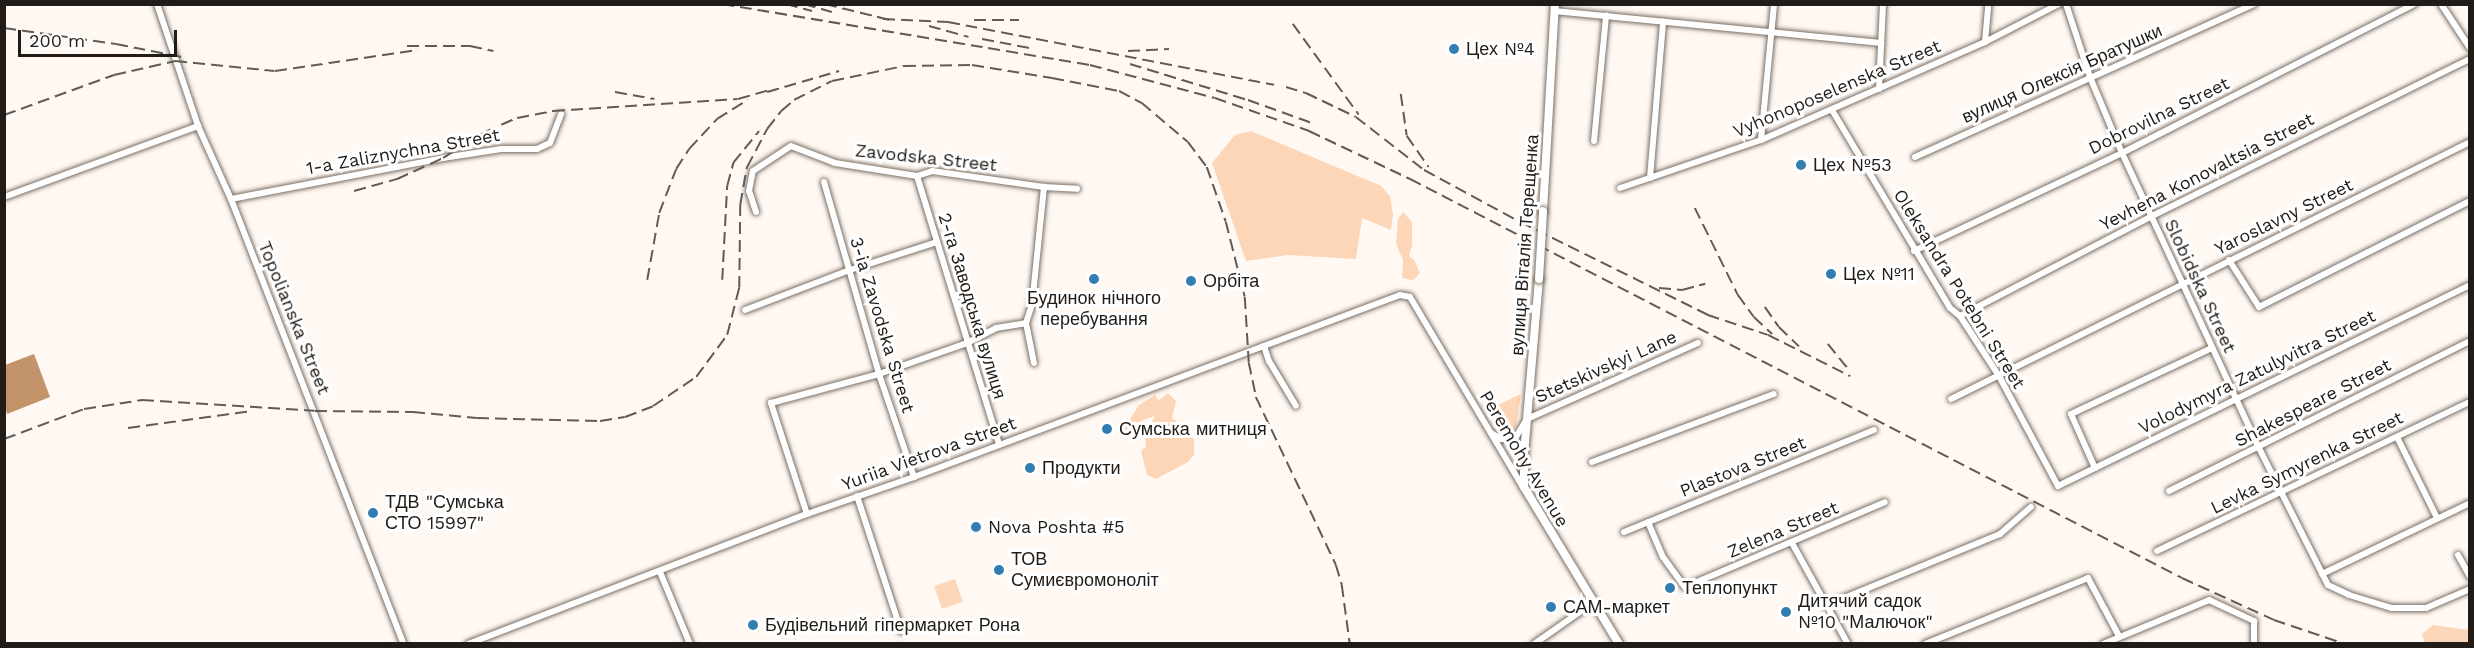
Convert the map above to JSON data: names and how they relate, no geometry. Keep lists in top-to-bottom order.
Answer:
{
  "streets": {
    "main road": ["вулиця Віталія Терещенка", "Peremohy Avenue"],
    "street": [
      "вулиця Олексія Братушки",
      "Vyhonoposelenska Street",
      "Dobrovilna Street",
      "1-a Zaliznychna Street",
      "Zavodska Street",
      "Yevhena Konovaltsia Street",
      "Yaroslavny Street",
      "Slobidska Street",
      "Oleksandra Potebni Street",
      "2-га Заводська вулиця",
      "Topolianska Street",
      "3-ia Zavodska Street",
      "Stetskivskyi Lane",
      "Volodymyra Zatulyvitra Street",
      "Shakespeare Street",
      "Yuriia Vietrova Street",
      "Levka Symyrenka Street",
      "Plastova Street",
      "Zelena Street"
    ]
  },
  "crossings": [
    ["вулиця Олексія Братушки", "Slobidska Street"],
    ["Vyhonoposelenska Street", "Oleksandra Potebni Street"],
    ["Dobrovilna Street", "Slobidska Street"],
    ["Dobrovilna Street", "Oleksandra Potebni Street"],
    ["1-a Zaliznychna Street", "Topolianska Street"],
    ["Zavodska Street", "2-га Заводська вулиця"],
    ["Yevhena Konovaltsia Street", "Slobidska Street"],
    ["Yevhena Konovaltsia Street", "Oleksandra Potebni Street"],
    ["Yaroslavny Street", "Slobidska Street"],
    ["Yaroslavny Street", "Oleksandra Potebni Street"],
    ["вулиця Віталія Терещенка", "Stetskivskyi Lane"],
    ["вулиця Віталія Терещенка", "Peremohy Avenue"],
    ["Slobidska Street", "Volodymyra Zatulyvitra Street"],
    ["Slobidska Street", "Shakespeare Street"],
    ["Slobidska Street", "Levka Symyrenka Street"],
    ["Oleksandra Potebni Street", "Volodymyra Zatulyvitra Street"],
    ["2-га Заводська вулиця", "Yuriia Vietrova Street"],
    ["3-ia Zavodska Street", "Yuriia Vietrova Street"],
    ["Yuriia Vietrova Street", "Peremohy Avenue"],
    ["Plastova Street", "Zelena Street"]
  ],
  "places": [
    "Цех №4",
    "Цех №53",
    "Цех №11",
    "Будинок нічного перебування",
    "Орбіта",
    "Сумська митниця",
    "Продукти",
    "ТДВ \"Сумська СТО 15997\"",
    "Nova Poshta #5",
    "ТОВ Сумиєвромоноліт",
    "Теплопункт",
    "САМ-маркет",
    "Дитячий садок №10 \"Малючок\"",
    "Будівельний гіпермаркет Рона"
  ],
  "scale_bar": "200 m"
}
